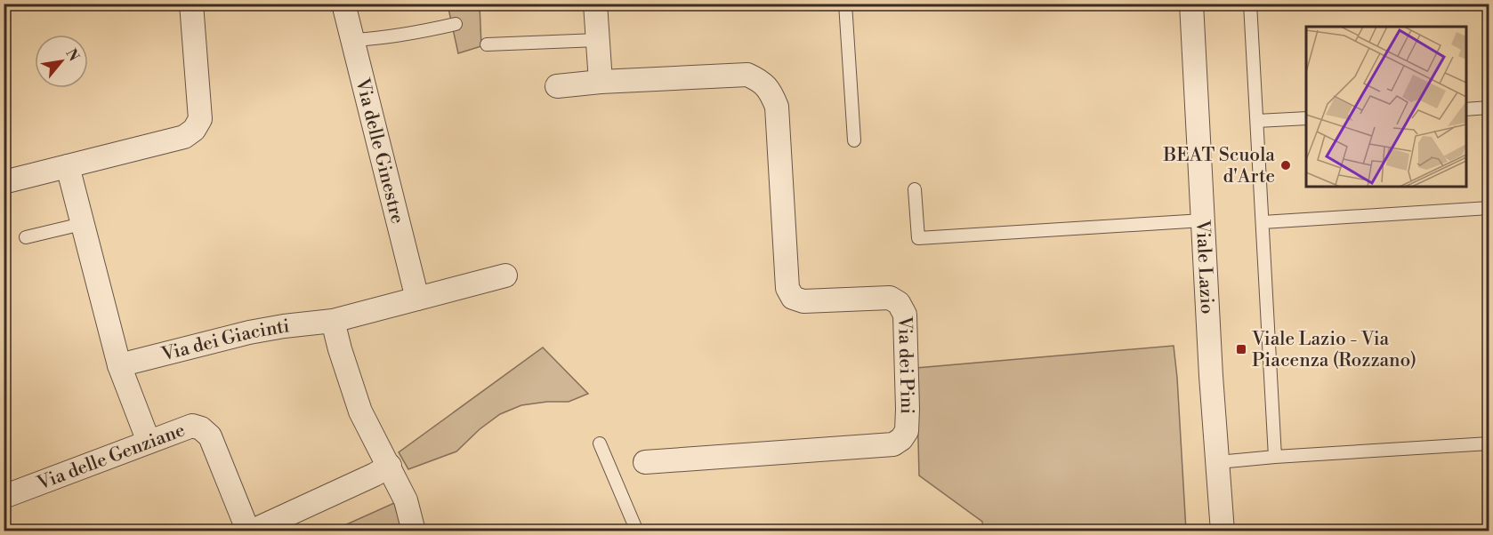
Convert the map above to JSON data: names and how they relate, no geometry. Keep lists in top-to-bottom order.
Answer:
{
  "streets": {
    "street": [
      "Via delle Ginestre",
      "Viale Lazio",
      "Via dei Giacinti",
      "Via dei Pini",
      "Via delle Genziane"
    ]
  },
  "places": {
    "other": ["BEAT Scuola d'Arte"],
    "transit": ["Viale Lazio - Via Piacenza (Rozzano)"]
  },
  "north": "top right"
}
